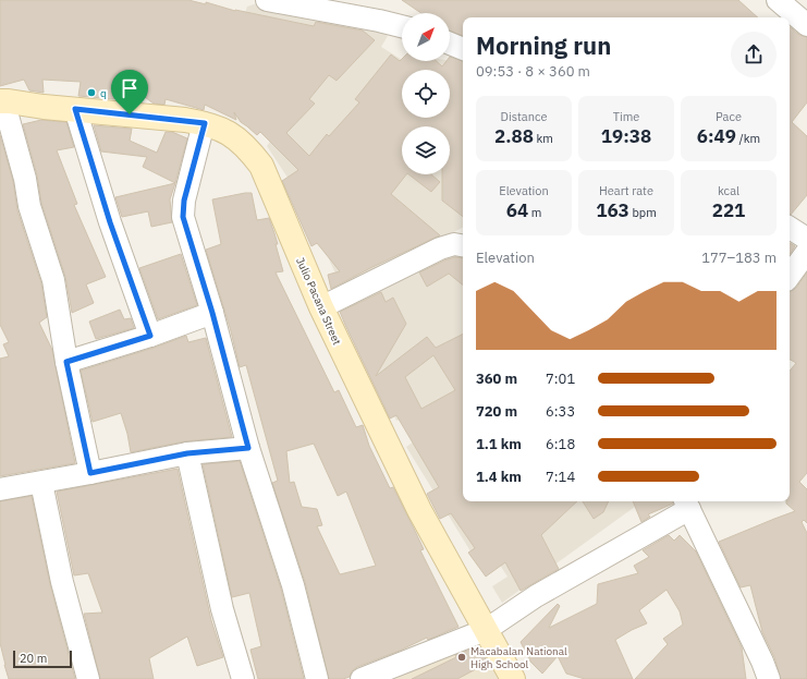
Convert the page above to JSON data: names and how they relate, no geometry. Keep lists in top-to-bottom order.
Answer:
{
  "streets": {
    "street": ["Julio Pacana Street"]
  },
  "places": ["q", "Macabalan National High School"],
  "scale_bar": "20 m",
  "north": "top right",
  "page": {
    "heading": ["Morning run", "09:53 · 8 × 360 m"],
    "stats": [
      ["Distance", "2.88 km"],
      ["Time", "19:38"],
      ["Pace", "6:49 /km"],
      ["Elevation", "64 m"],
      ["Heart rate", "163 bpm"],
      ["kcal", "221"]
    ],
    "chart": ["Elevation", "177–183 m"],
    "list": [
      {
        "name": "360 m",
        "note": "7:01"
      },
      {
        "name": "720 m",
        "note": "6:33"
      },
      {
        "name": "1.1 km",
        "note": "6:18"
      },
      {
        "name": "1.4 km",
        "note": "7:14"
      }
    ],
    "scale": "20 m"
  }
}
